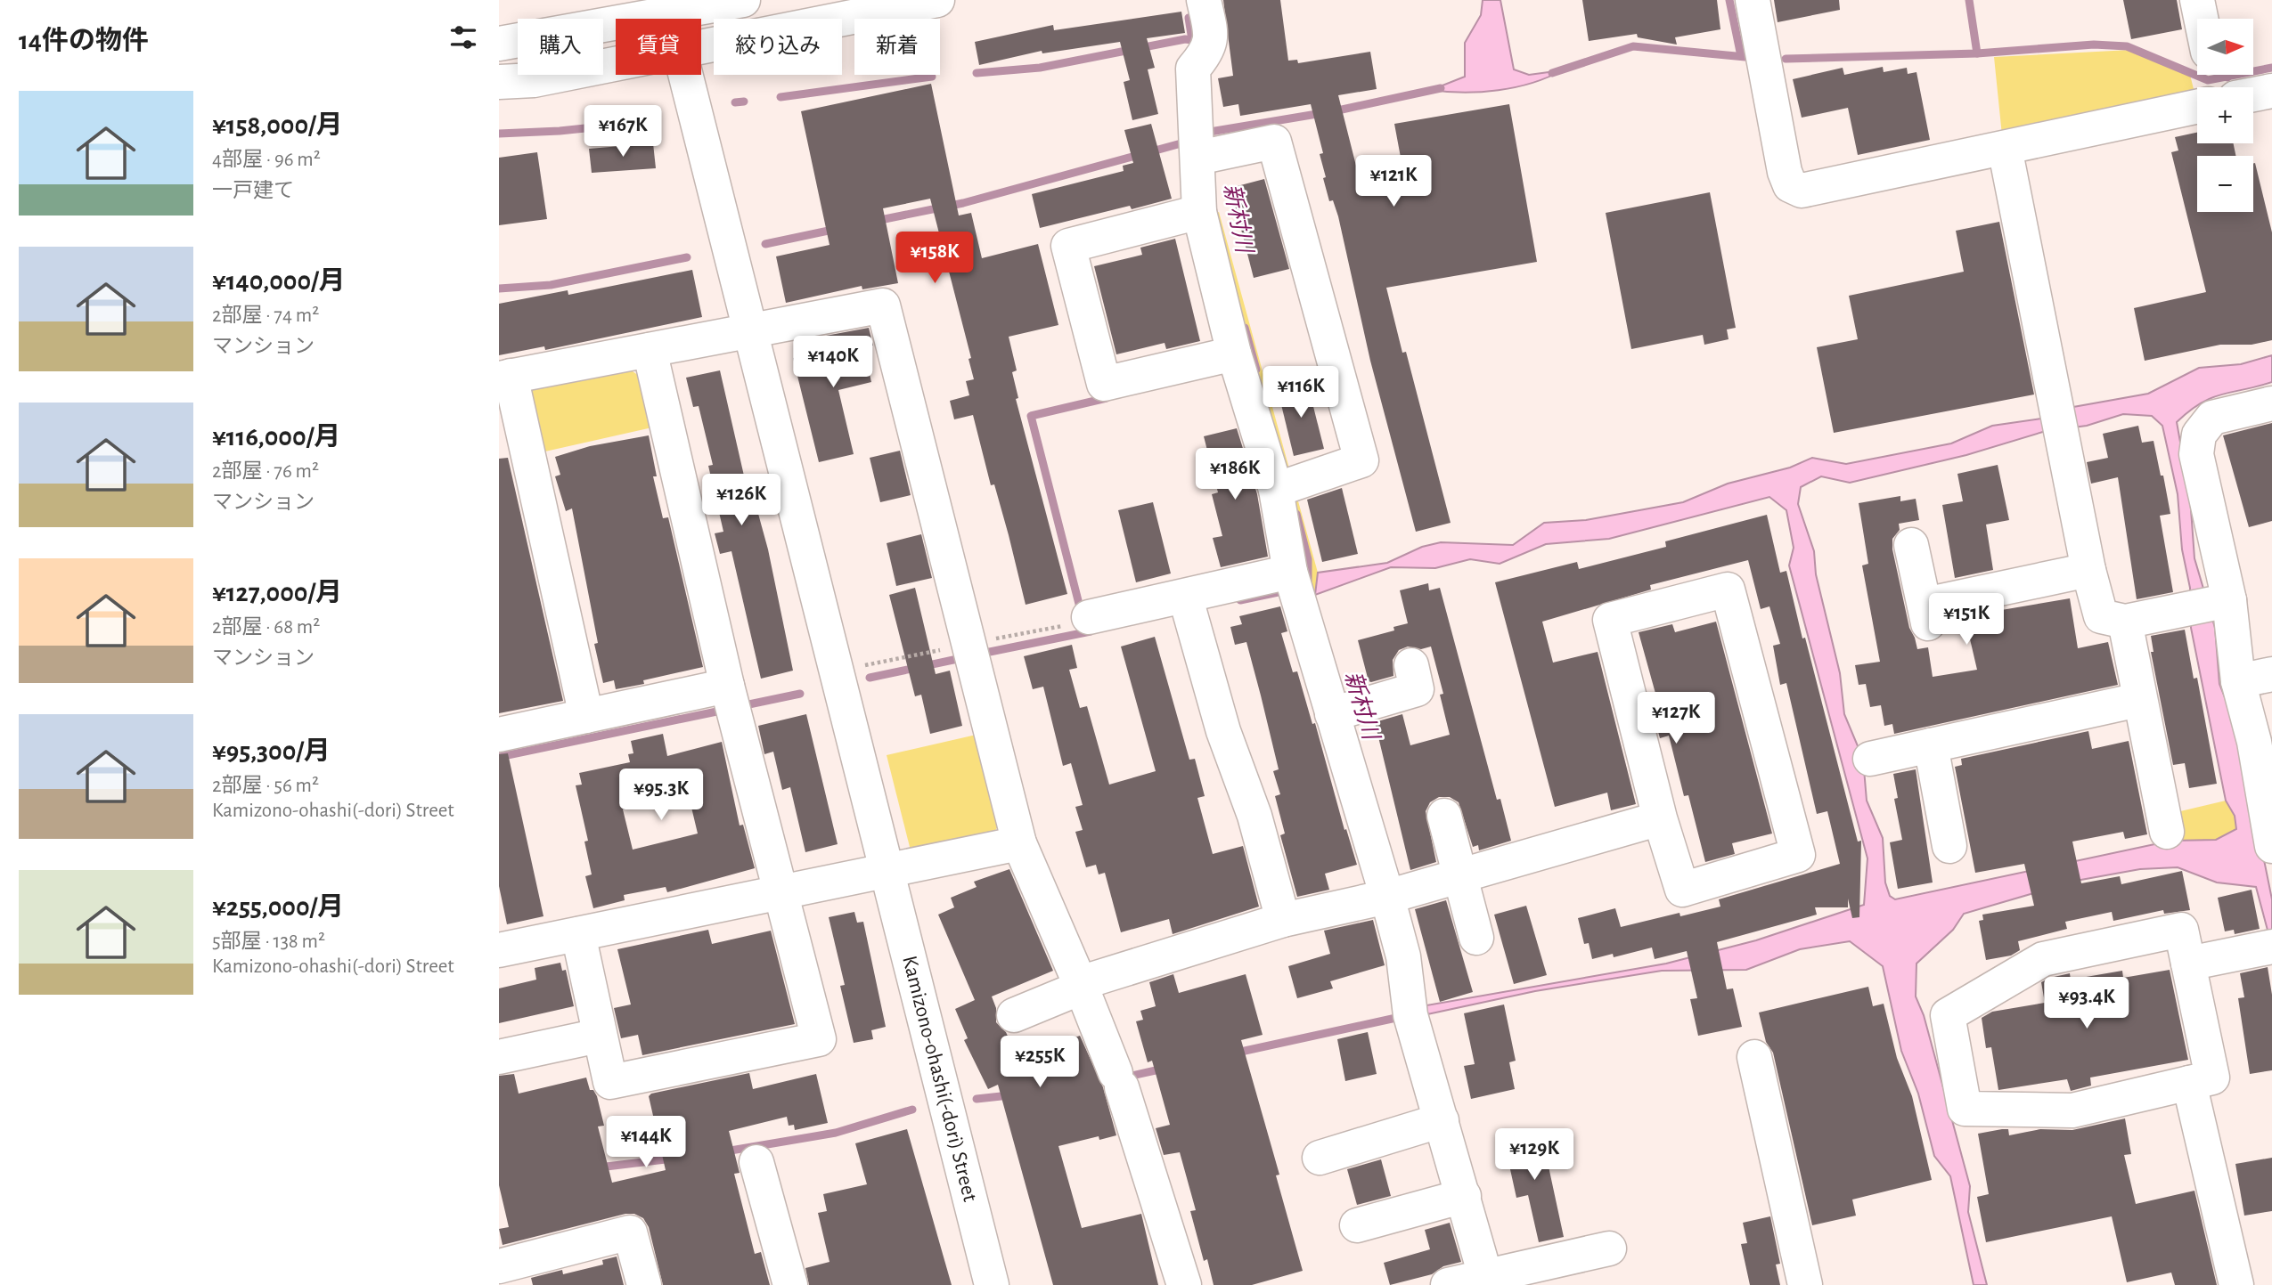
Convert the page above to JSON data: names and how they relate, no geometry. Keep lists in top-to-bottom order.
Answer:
{
  "streets": {
    "main road": ["Kamizono-ohashi(-dori) Street"]
  },
  "water": ["新村川"],
  "north": "right",
  "page": {
    "heading": "14件の物件",
    "map_buttons": ["+", "−"],
    "chip": [
      "購入",
      "賃貸",
      "絞り込み",
      "新着"
    ],
    "list": [
      {
        "name": "¥158,000/月",
        "note": "4部屋 · 96 m² · 一戸建て"
      },
      {
        "name": "¥140,000/月",
        "note": "2部屋 · 74 m² · マンション"
      },
      {
        "name": "¥116,000/月",
        "note": "2部屋 · 76 m² · マンション"
      },
      {
        "name": "¥127,000/月",
        "note": "2部屋 · 68 m² · マンション"
      },
      {
        "name": "¥95,300/月",
        "note": "2部屋 · 56 m² · Kamizono-ohashi(-dori) Street"
      },
      {
        "name": "¥255,000/月",
        "note": "5部屋 · 138 m² · Kamizono-ohashi(-dori) Street"
      }
    ],
    "price": [
      "¥167K",
      "¥121K",
      "¥158K",
      "¥140K",
      "¥116K",
      "¥186K",
      "¥126K",
      "¥151K",
      "¥127K",
      "¥95.3K",
      "¥93.4K",
      "¥255K",
      "¥144K",
      "¥129K"
    ]
  }
}
